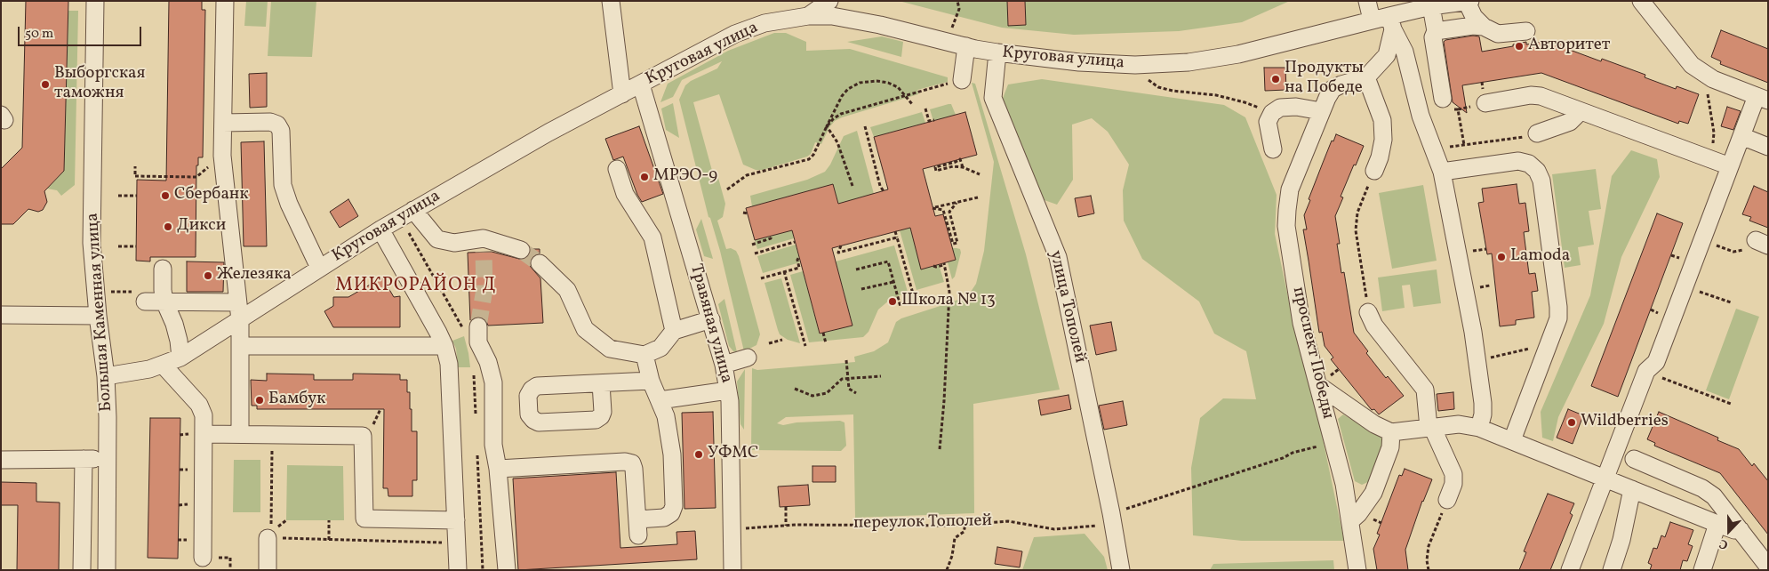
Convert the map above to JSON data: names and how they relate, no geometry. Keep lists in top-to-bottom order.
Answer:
{
  "streets": {
    "street": [
      "Круговая улица",
      "улица Тополей",
      "Большая Каменная улица",
      "Травяная улица",
      "проспект Победы"
    ],
    "path": ["переулок Тополей"]
  },
  "crossings": [
    ["Круговая улица", "улица Тополей"],
    ["Круговая улица", "Большая Каменная улица"],
    ["Круговая улица", "Травяная улица"],
    ["улица Тополей", "переулок Тополей"],
    ["Травяная улица", "переулок Тополей"],
    ["проспект Победы", "переулок Тополей"]
  ],
  "districts": ["МИКРОРАЙОН Д"],
  "places": [
    "Авторитет",
    "Продукты на Победе",
    "Выборгская таможня",
    "МРЭО-9",
    "Сбербанк",
    "Дикси",
    "Lamoda",
    "Железяка",
    "Школа № 13",
    "Бамбук",
    "Wildberries",
    "УФМС"
  ],
  "scale_bar": "50 m",
  "north": "bottom"
}
